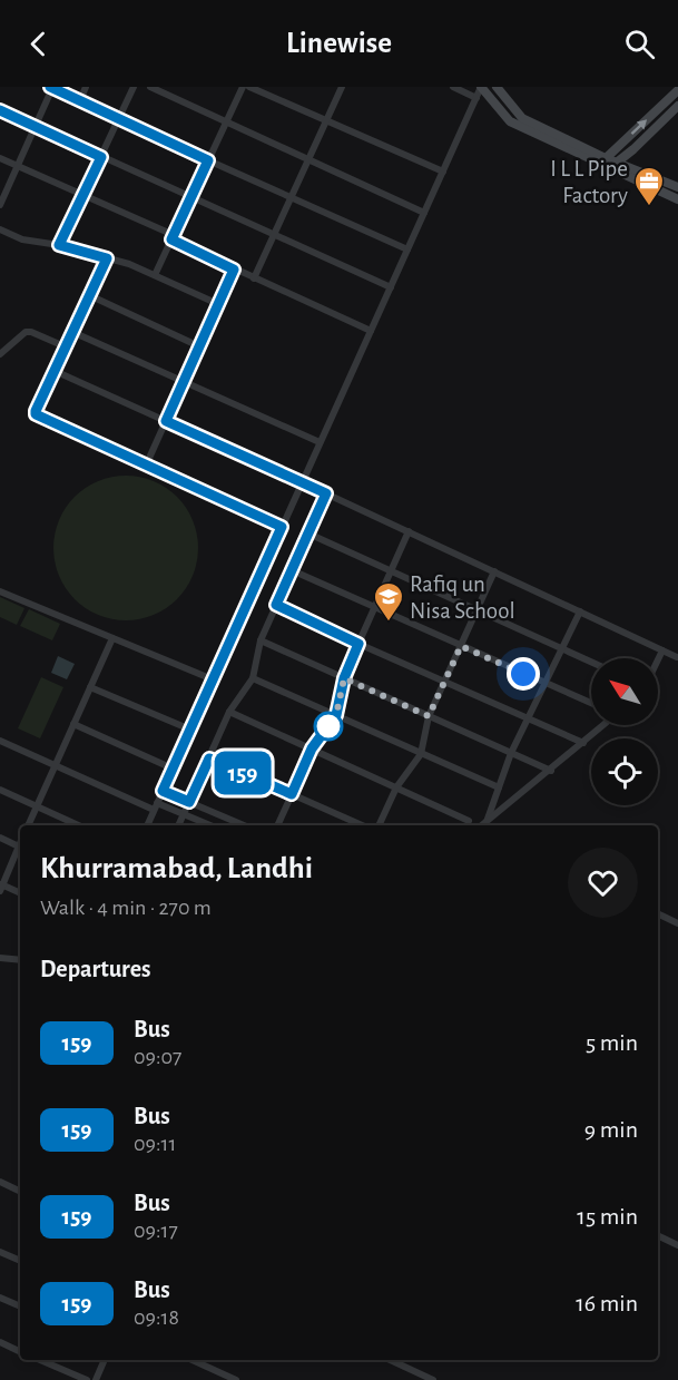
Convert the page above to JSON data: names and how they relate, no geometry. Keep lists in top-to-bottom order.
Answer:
{
  "places": {
    "office": ["I L L Pipe Factory"],
    "school or university": ["Rafiq un Nisa School"]
  },
  "lines": ["bus line 159"],
  "north": "top left",
  "page": {
    "header": "Linewise",
    "on_map": "159",
    "heading": [
      ["Khurramabad, Landhi", "Walk · 4 min · 270 m"],
      "Departures"
    ],
    "list": [
      {
        "mark": "159",
        "name": "Bus",
        "note": "09:07",
        "value": "5 min"
      },
      {
        "mark": "159",
        "name": "Bus",
        "note": "09:11",
        "value": "9 min"
      },
      {
        "mark": "159",
        "name": "Bus",
        "note": "09:17",
        "value": "15 min"
      },
      {
        "mark": "159",
        "name": "Bus",
        "note": "09:18",
        "value": "16 min"
      }
    ]
  }
}
